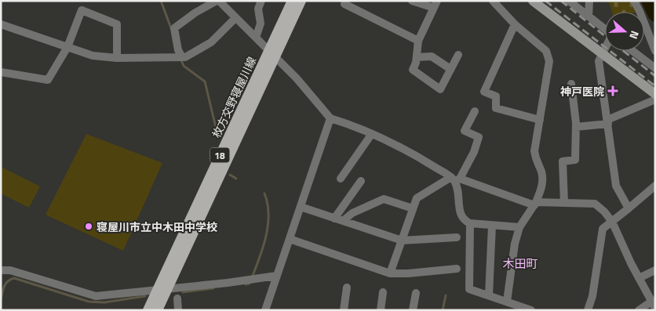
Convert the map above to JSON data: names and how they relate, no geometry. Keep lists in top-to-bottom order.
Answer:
{
  "streets": {
    "main road": ["枚方交野寝屋川線", "18"]
  },
  "districts": ["木田町"],
  "places": {
    "health": ["神戸医院"],
    "other": ["寝屋川市立中木田中学校"]
  },
  "north": "right"
}
